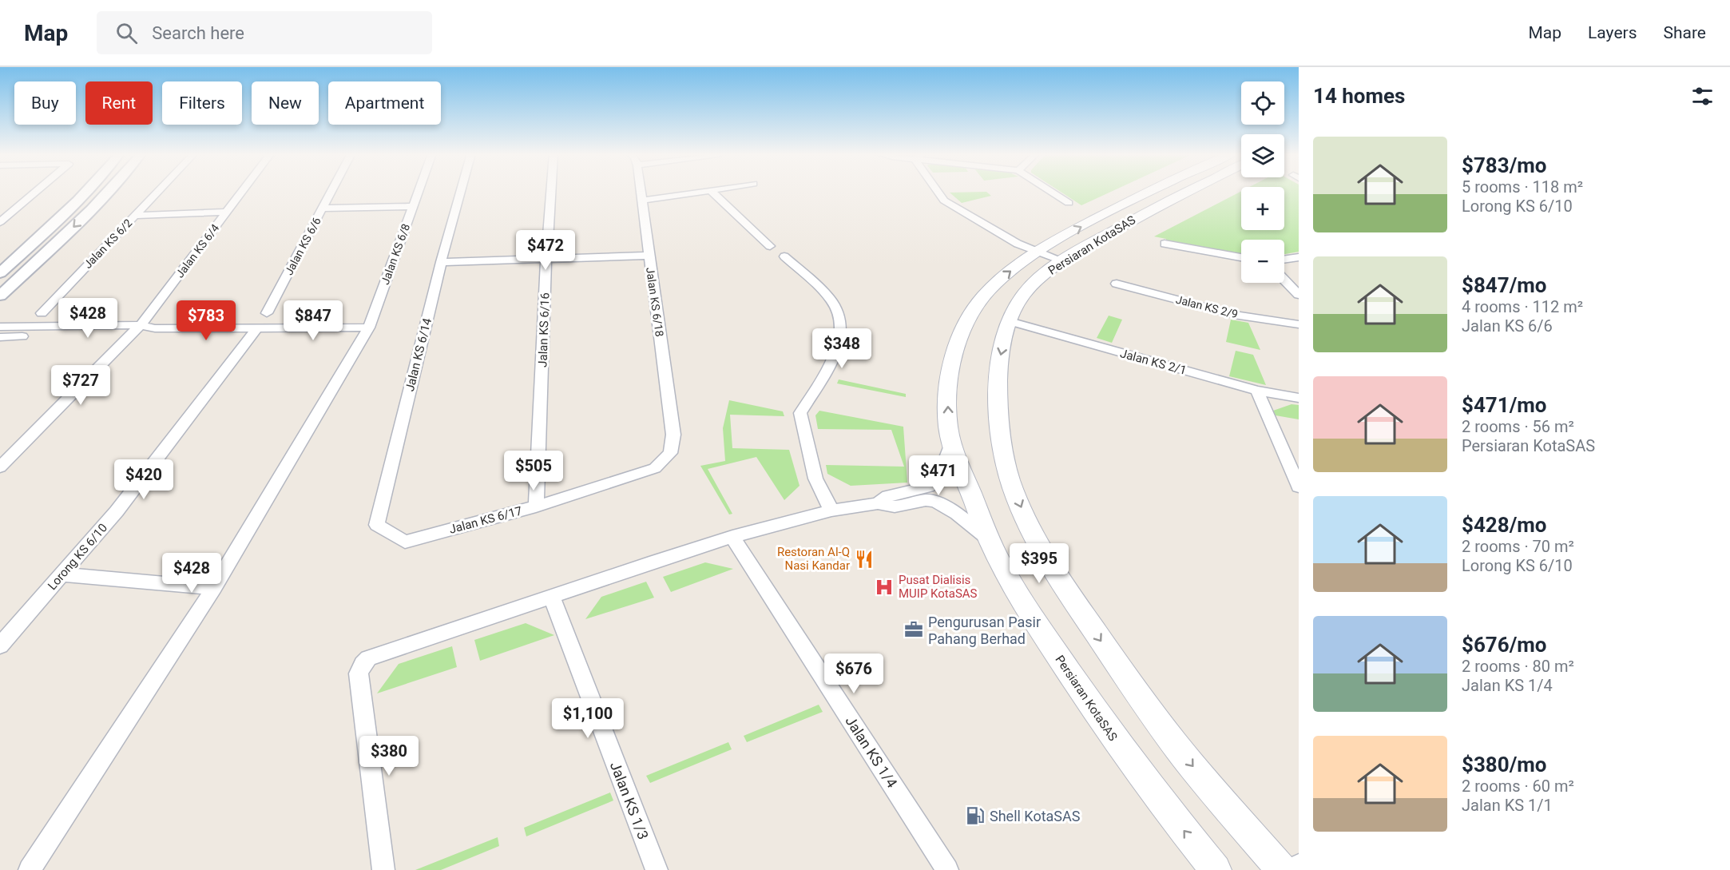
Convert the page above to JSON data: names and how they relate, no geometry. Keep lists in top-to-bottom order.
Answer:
{
  "streets": {
    "main road": ["Persiaran KotaSAS"],
    "street": [
      "Jalan KS 6/2",
      "Jalan KS 6/6",
      "Jalan KS 6/4",
      "Jalan KS 6/8",
      "Jalan KS 6/18",
      "Jalan KS 2/9",
      "Jalan KS 6/16",
      "Jalan KS 6/14",
      "Jalan KS 2/1",
      "Jalan KS 6/17",
      "Lorong KS 6/10",
      "Jalan KS 1/4",
      "Jalan KS 1/3"
    ]
  },
  "crossings": [
    ["Persiaran KotaSAS", "Jalan KS 2/1"],
    ["Jalan KS 6/18", "Jalan KS 6/17"],
    ["Jalan KS 6/16", "Jalan KS 6/17"],
    ["Jalan KS 6/14", "Jalan KS 6/17"]
  ],
  "places": {
    "restaurant": ["Restoran Al-Q Nasi Kandar"],
    "hospital": ["Pusat Dialisis MUIP KotaSAS"],
    "office": ["Pengurusan Pasir Pahang Berhad"],
    "fuel station": ["Shell KotaSAS"]
  },
  "page": {
    "header": "Map",
    "search": "Search here",
    "nav": ["Map", "Layers", "Share"],
    "heading": "14 homes",
    "map_buttons": ["+", "−"],
    "chip": [
      "Buy",
      "Rent",
      "Filters",
      "New",
      "Apartment"
    ],
    "list": [
      {
        "name": "$783/mo",
        "note": "5 rooms · 118 m² · Lorong KS 6/10"
      },
      {
        "name": "$847/mo",
        "note": "4 rooms · 112 m² · Jalan KS 6/6"
      },
      {
        "name": "$471/mo",
        "note": "2 rooms · 56 m² · Persiaran KotaSAS"
      },
      {
        "name": "$428/mo",
        "note": "2 rooms · 70 m² · Lorong KS 6/10"
      },
      {
        "name": "$676/mo",
        "note": "2 rooms · 80 m² · Jalan KS 1/4"
      },
      {
        "name": "$380/mo",
        "note": "2 rooms · 60 m² · Jalan KS 1/1"
      }
    ],
    "price": [
      "$472",
      "$428",
      "$783",
      "$847",
      "$348",
      "$727",
      "$505",
      "$471",
      "$420",
      "$395",
      "$428",
      "$676",
      "$1,100",
      "$380"
    ]
  }
}
